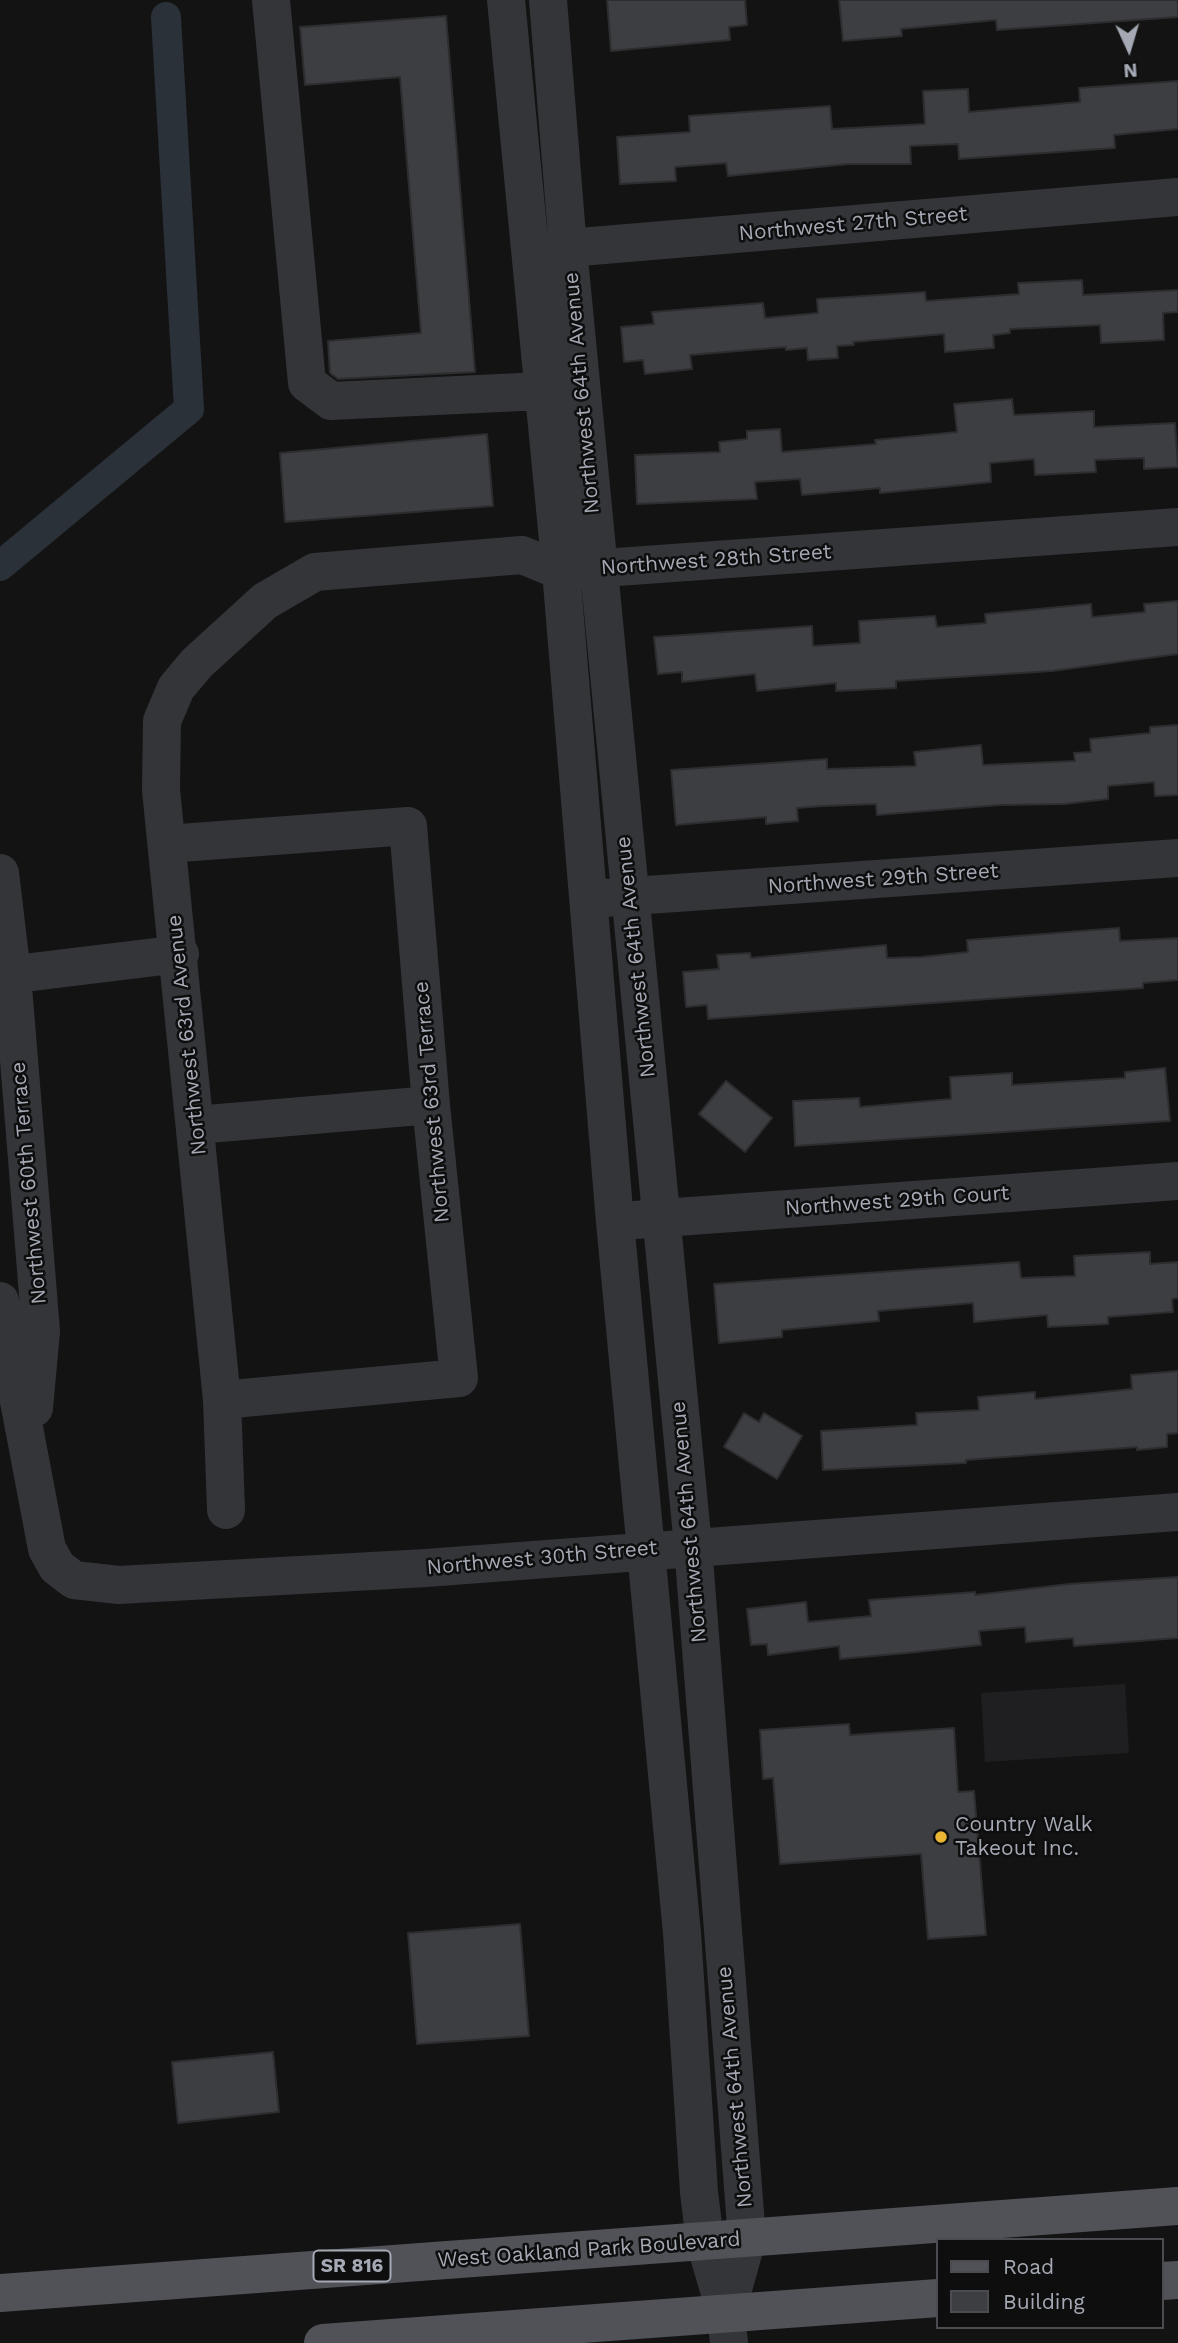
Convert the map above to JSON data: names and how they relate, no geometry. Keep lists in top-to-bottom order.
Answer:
{
  "streets": {
    "main road": ["West Oakland Park Boulevard", "SR 816"],
    "street": [
      "Northwest 27th Street",
      "Northwest 64th Avenue",
      "Northwest 28th Street",
      "Northwest 29th Street",
      "Northwest 63rd Avenue",
      "Northwest 63rd Terrace",
      "Northwest 60th Terrace",
      "Northwest 29th Court",
      "Northwest 30th Street"
    ]
  },
  "crossings": [
    ["Northwest 27th Street", "Northwest 64th Avenue"],
    ["Northwest 64th Avenue", "Northwest 28th Street"],
    ["Northwest 64th Avenue", "Northwest 29th Street"],
    ["Northwest 64th Avenue", "Northwest 29th Court"],
    ["Northwest 64th Avenue", "Northwest 30th Street"],
    ["Northwest 64th Avenue", "West Oakland Park Boulevard"],
    ["Northwest 28th Street", "Northwest 63rd Avenue"],
    ["Northwest 63rd Avenue", "Northwest 63rd Terrace"],
    ["Northwest 60th Terrace", "Northwest 30th Street"]
  ],
  "places": ["Country Walk Takeout Inc."],
  "legend": ["Road", "Building"],
  "north": "bottom"
}
